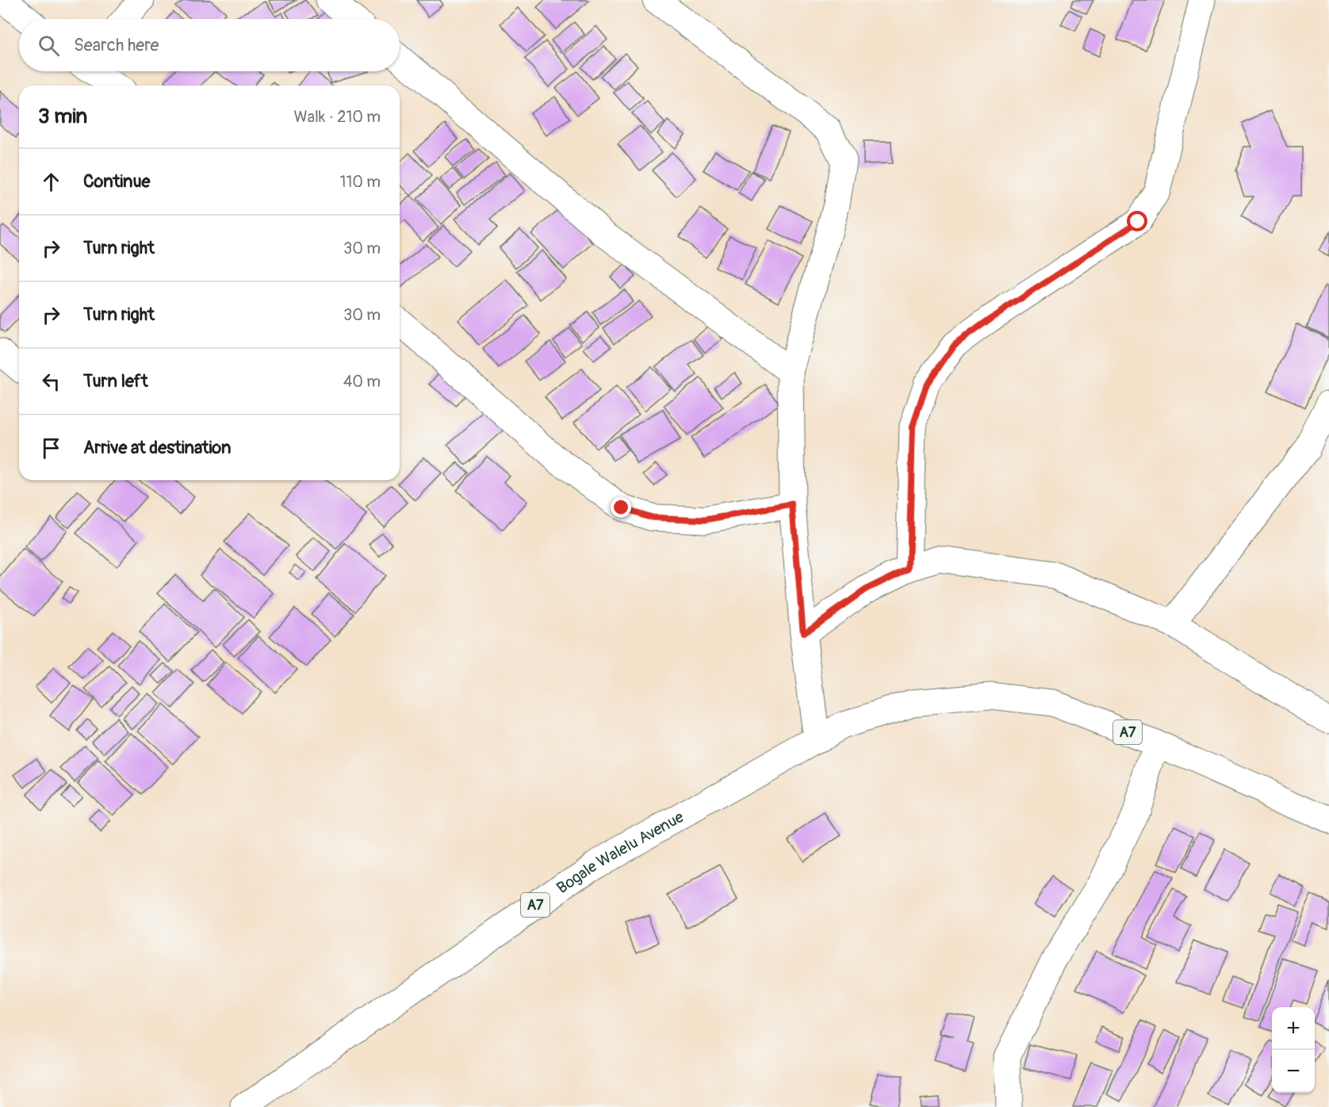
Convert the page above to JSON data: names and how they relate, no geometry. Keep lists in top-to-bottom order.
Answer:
{
  "streets": {
    "main road": ["A7", "Bogale Walelu Avenue"]
  },
  "crossings": [
    ["A7", "Bogale Walelu Avenue"]
  ],
  "page": {
    "search": "Search here",
    "heading": ["3 min", "Walk · 210 m"],
    "list": [
      ["Continue", "110 m"],
      ["Turn right", "30 m"],
      ["Turn right", "30 m"],
      ["Turn left", "40 m"],
      "Arrive at destination"
    ],
    "map_buttons": ["+", "−"]
  }
}
